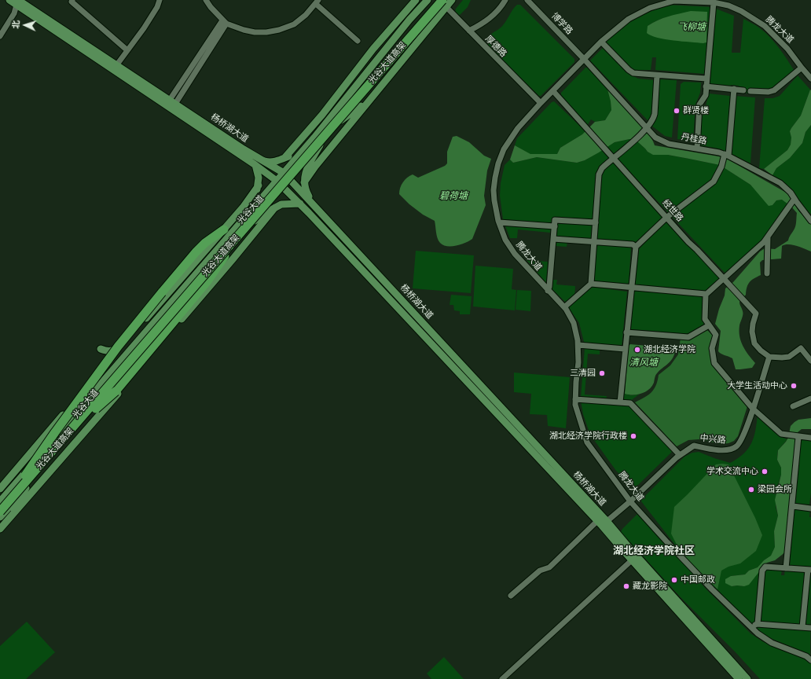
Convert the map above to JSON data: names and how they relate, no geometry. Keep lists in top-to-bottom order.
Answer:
{
  "streets": {
    "highway": ["光谷大道高架"],
    "main road": ["杨桥湖大道", "光谷大道"],
    "street": [
      "博学路",
      "腾龙大道",
      "厚德路",
      "丹桂路",
      "经世路",
      "中兴路"
    ]
  },
  "crossings": [
    ["博学路", "腾龙大道"],
    ["博学路", "丹桂路"],
    ["腾龙大道", "厚德路"],
    ["腾龙大道", "丹桂路"],
    ["腾龙大道", "经世路"],
    ["腾龙大道", "中兴路"],
    ["厚德路", "光谷大道高架"],
    ["厚德路", "光谷大道"],
    ["光谷大道高架", "光谷大道"],
    ["杨桥湖大道", "光谷大道"],
    ["杨桥湖大道", "中兴路"],
    ["经世路", "中兴路"]
  ],
  "districts": ["湖北经济学院社区"],
  "water": ["飞柳塘", "碧荷塘", "清风塘"],
  "places": [
    "群贤楼",
    "湖北经济学院",
    "三清园",
    "大学生活动中心",
    "湖北经济学院行政楼",
    "学术交流中心",
    "梁园会所",
    "中国邮政",
    "藏龙影院"
  ],
  "north": "left"
}
